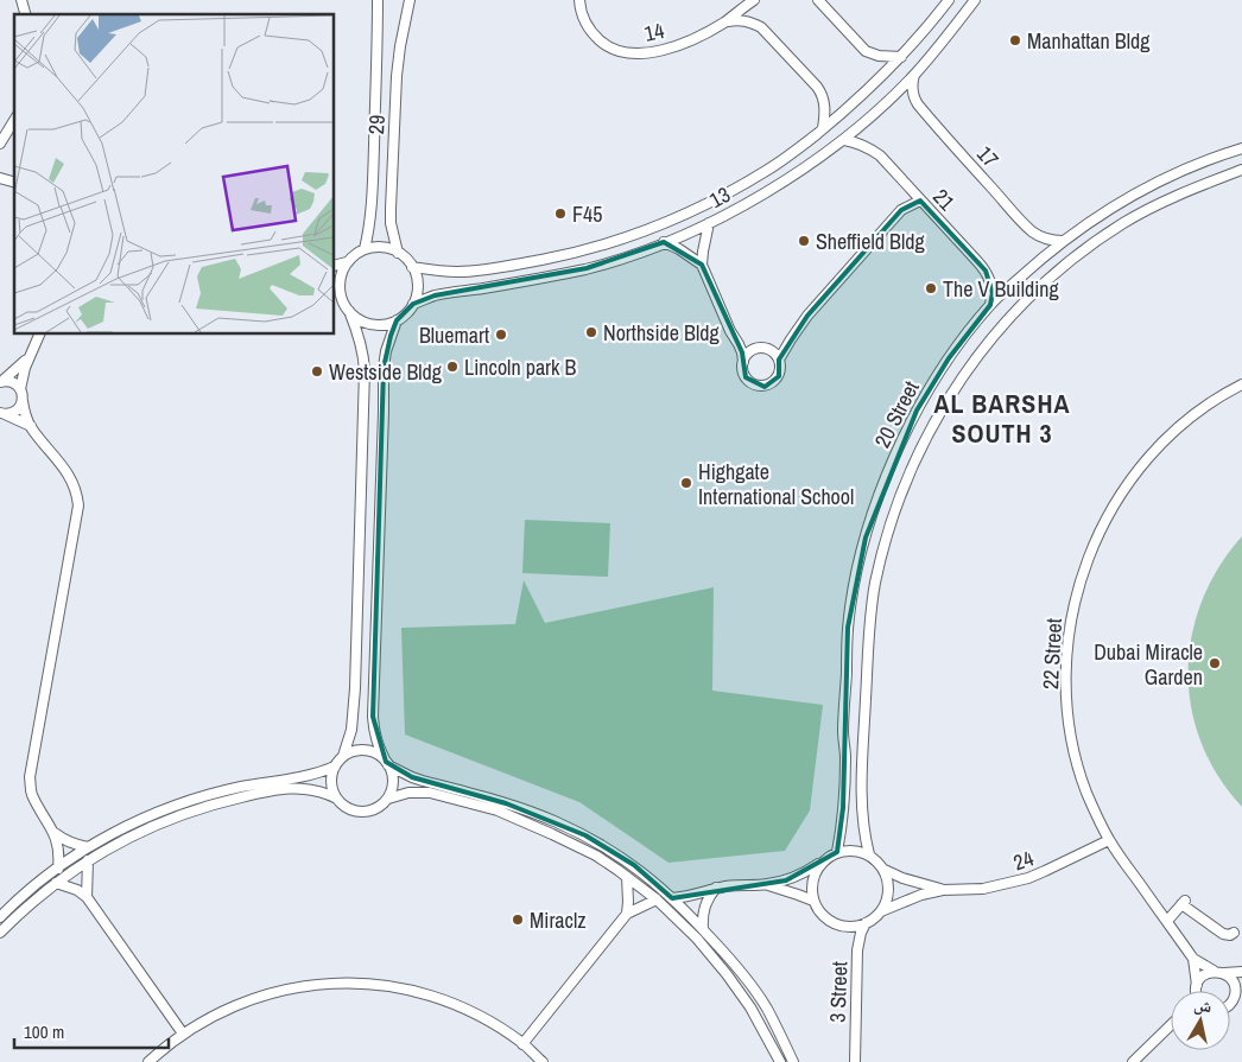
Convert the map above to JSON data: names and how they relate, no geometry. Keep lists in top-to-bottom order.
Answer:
{
  "streets": {
    "street": [
      "14",
      "29",
      "17",
      "13",
      "21",
      "20 Street",
      "22 Street",
      "24",
      "3 Street"
    ]
  },
  "crossings": [
    ["29", "13"],
    ["17", "13"],
    ["17", "20 Street"],
    ["13", "21"],
    ["21", "20 Street"],
    ["20 Street", "24"],
    ["20 Street", "3 Street"],
    ["22 Street", "24"],
    ["24", "3 Street"]
  ],
  "districts": ["AL BARSHA SOUTH 3"],
  "places": [
    "Manhattan Bldg",
    "F45",
    "Sheffield Bldg",
    "The V Building",
    "Northside Bldg",
    "Bluemart",
    "Lincoln park B",
    "Westside Bldg",
    "Highgate International School",
    "Dubai Miracle Garden",
    "Miraclz"
  ],
  "scale_bar": "100 m",
  "north": "top"
}
